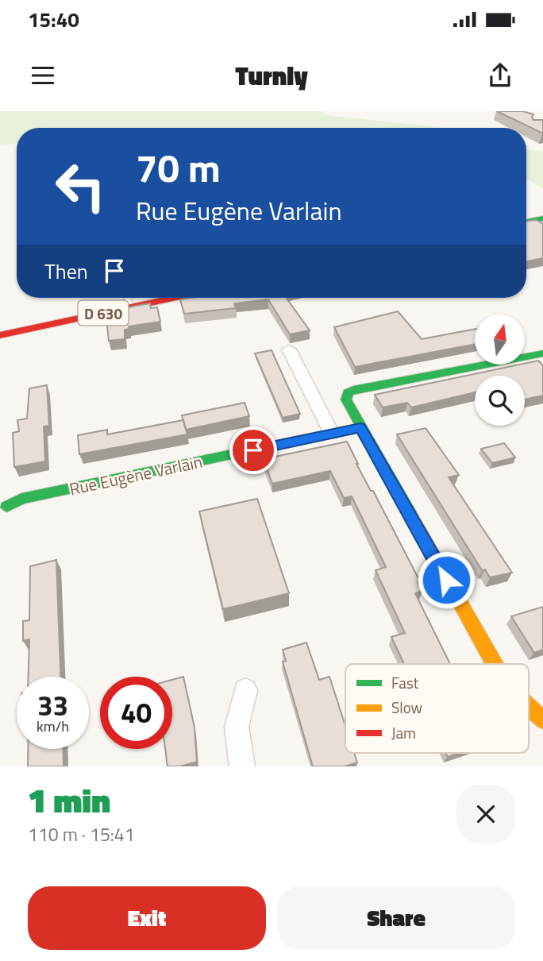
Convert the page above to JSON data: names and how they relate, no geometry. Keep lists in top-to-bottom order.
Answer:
{
  "streets": {
    "street": ["D 630", "Rue Eugène Varlain"]
  },
  "legend": ["Fast", "Slow", "Jam"],
  "north": "top",
  "page": {
    "status": "15:40",
    "header": "Turnly",
    "turn": ["70 m", "Rue Eugène Varlain"],
    "then": "Then",
    "speed": "33 km/h",
    "limit": "40",
    "heading": ["1 min", "110 m · 15:41"],
    "buttons": ["Exit", "Share"]
  }
}
